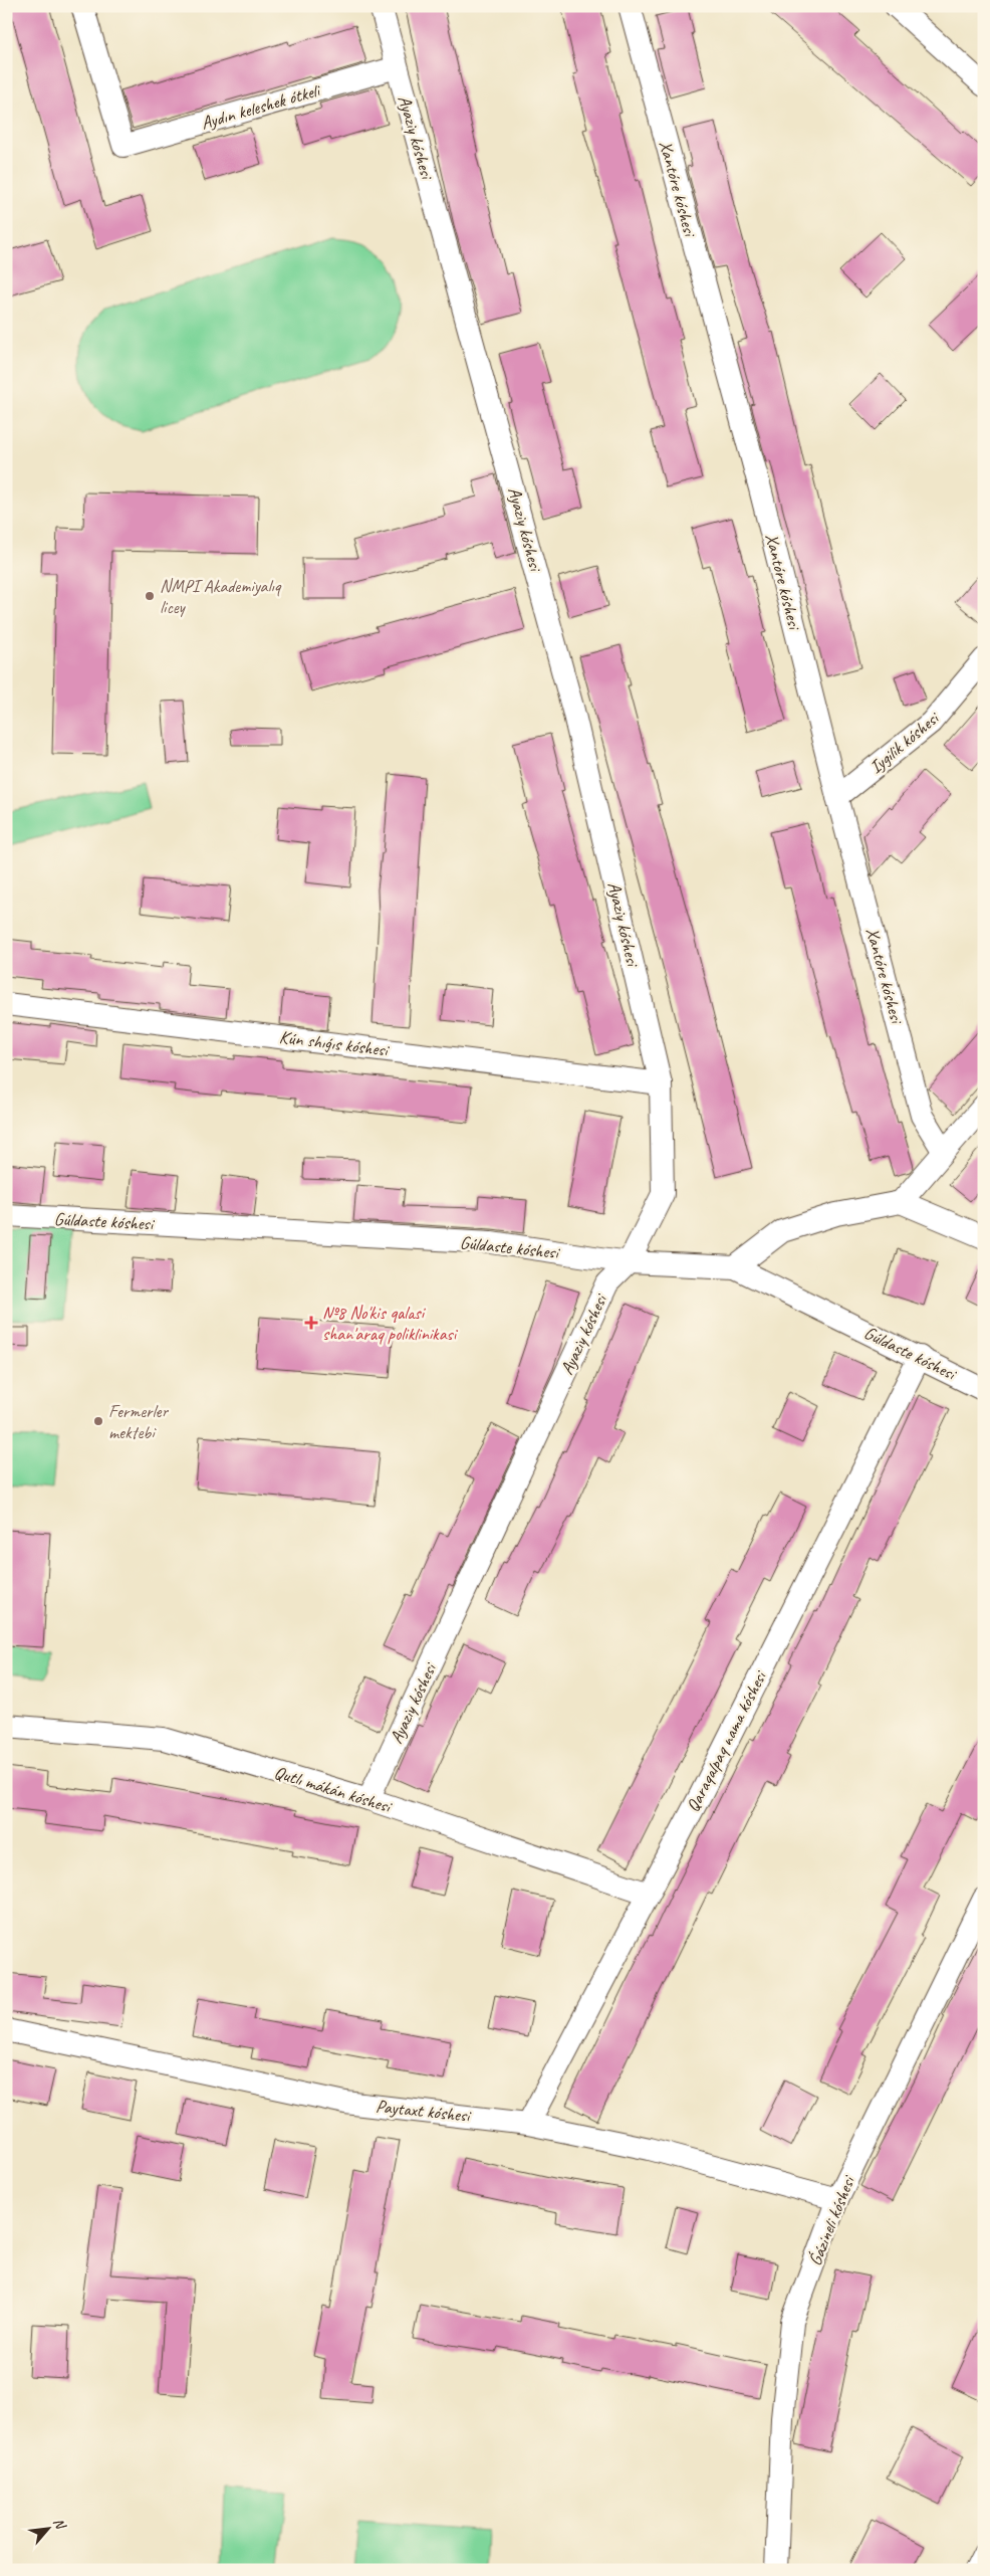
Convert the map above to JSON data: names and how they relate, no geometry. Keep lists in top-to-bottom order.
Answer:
{
  "streets": {
    "street": [
      "Aydın keleshek ótkeli",
      "Ayaziy kóshesi",
      "Xantóre kóshesi",
      "Iygilik kóshesi",
      "Kún shıǵıs kóshesi",
      "Gúldaste kóshesi",
      "Qaraqalpaq nama kóshesi",
      "Qutlı mákán kóshesi",
      "Paytaxt kóshesi",
      "Ǵázineli kóshesi"
    ]
  },
  "crossings": [
    ["Aydın keleshek ótkeli", "Ayaziy kóshesi"],
    ["Ayaziy kóshesi", "Kún shıǵıs kóshesi"],
    ["Ayaziy kóshesi", "Gúldaste kóshesi"],
    ["Ayaziy kóshesi", "Qutlı mákán kóshesi"],
    ["Xantóre kóshesi", "Iygilik kóshesi"],
    ["Gúldaste kóshesi", "Qaraqalpaq nama kóshesi"],
    ["Qaraqalpaq nama kóshesi", "Qutlı mákán kóshesi"],
    ["Qaraqalpaq nama kóshesi", "Paytaxt kóshesi"],
    ["Paytaxt kóshesi", "Ǵázineli kóshesi"]
  ],
  "places": {
    "other": ["NMPI Akademiyalıq licey", "Fermerler mektebi"],
    "health": ["№8 No'kis qalasi shan'araq poliklinikasi"]
  },
  "north": "top right"
}
